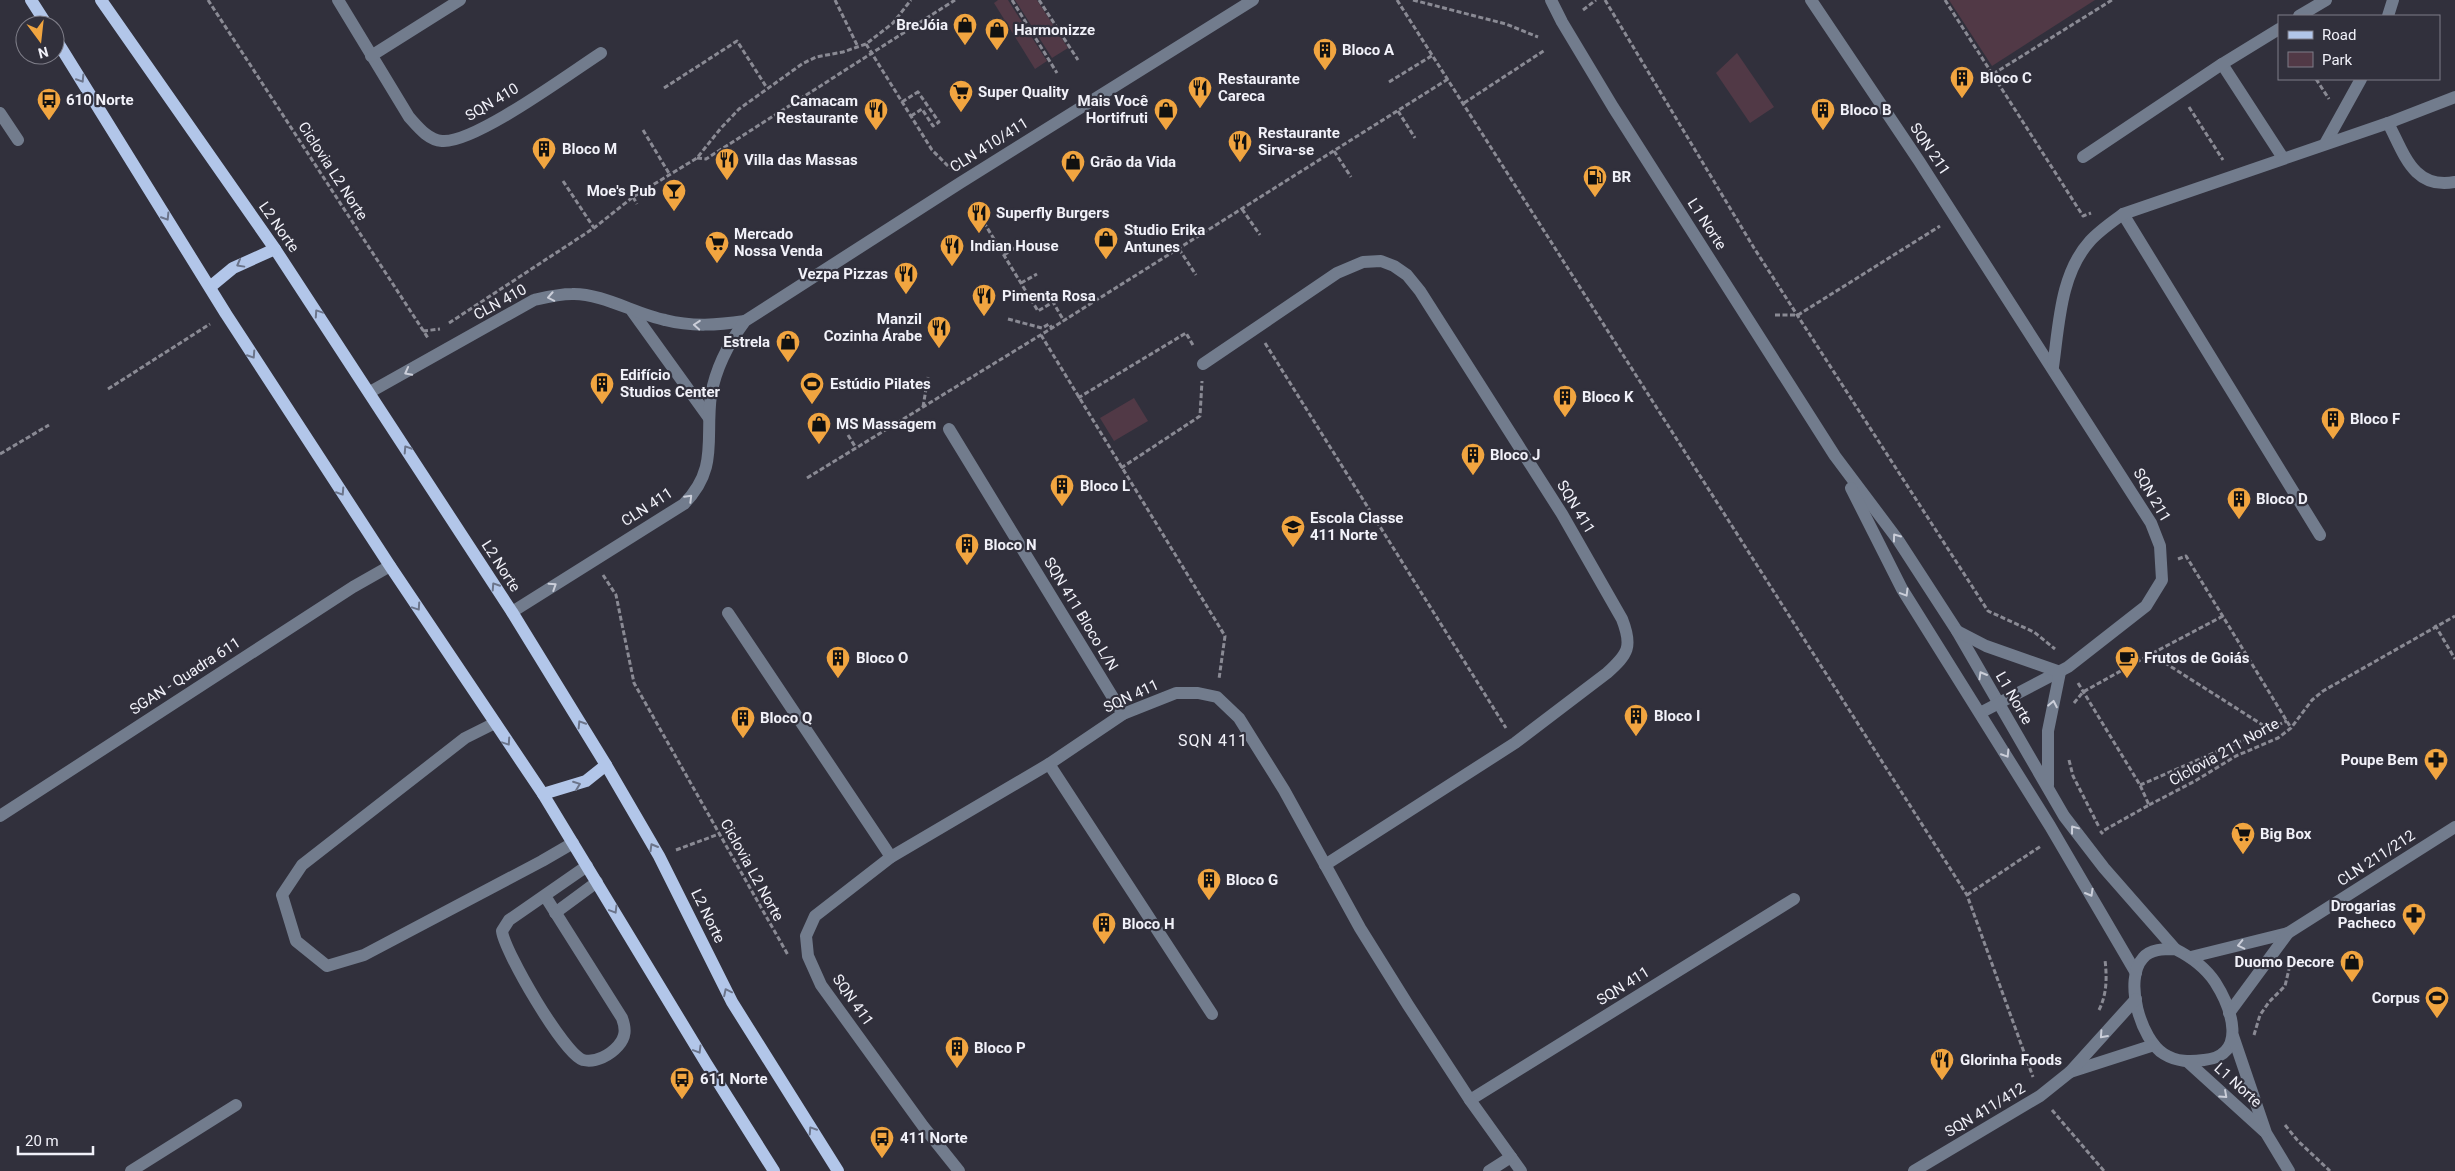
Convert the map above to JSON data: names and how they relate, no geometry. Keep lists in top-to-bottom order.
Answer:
{
  "streets": {
    "main road": ["L2 Norte"],
    "street": [
      "SQN 410",
      "CLN 410/411",
      "SQN 211",
      "L1 Norte",
      "CLN 410",
      "CLN 411",
      "SQN 411",
      "SQN 411 Bloco L/N",
      "SGAN - Quadra 611",
      "CLN 211/212",
      "SQN 411/412"
    ],
    "path": ["Ciclovia L2 Norte", "Clclovia 211 Norte"]
  },
  "crossings": [
    ["CLN 410/411", "CLN 410"],
    ["CLN 410/411", "CLN 411"],
    ["SQN 211", "L1 Norte"],
    ["Ciclovia L2 Norte", "CLN 410"],
    ["Ciclovia L2 Norte", "CLN 411"],
    ["L1 Norte", "CLN 211/212"],
    ["L1 Norte", "SQN 411/412"],
    ["L2 Norte", "CLN 410"],
    ["L2 Norte", "CLN 411"],
    ["CLN 410", "CLN 411"],
    ["SQN 411", "SQN 411 Bloco L/N"],
    ["CLN 211/212", "SQN 411/412"]
  ],
  "one_way": ["CLN 410", "CLN 411"],
  "districts": ["SQN 411"],
  "places": {
    "shop": [
      "BreJóia",
      "Harmonizze",
      "Mais Você Hortifruti",
      "Grão da Vida",
      "Studio Erika Antunes",
      "Estrela",
      "MS Massagem",
      "Duomo Decore"
    ],
    "building": [
      "Bloco A",
      "Bloco C",
      "Bloco B",
      "Bloco M",
      "Edifício Studios Center",
      "Bloco K",
      "Bloco F",
      "Bloco J",
      "Bloco L",
      "Bloco D",
      "Bloco N",
      "Bloco O",
      "Bloco I",
      "Bloco Q",
      "Bloco G",
      "Bloco H",
      "Bloco P"
    ],
    "restaurant": [
      "Restaurante Careca",
      "Camacam Restaurante",
      "Restaurante Sirva-se",
      "Villa das Massas",
      "Superfly Burgers",
      "Indian House",
      "Vezpa Pizzas",
      "Pimenta Rosa",
      "Manzil Cozinha Árabe",
      "Glorinha Foods"
    ],
    "supermarket": ["Super Quality", "Mercado Nossa Venda", "Big Box"],
    "bus stop": ["610 Norte", "611 Norte", "411 Norte"],
    "fuel station": ["BR"],
    "bar": ["Moe's Pub"],
    "sports": ["Estúdio Pilates", "Corpus"],
    "school or university": ["Escola Classe 411 Norte"],
    "cafe": ["Frutos de Goiás"],
    "pharmacy": ["Poupe Bem", "Drogarias Pacheco"]
  },
  "legend": ["Road", "Park"],
  "scale_bar": "20 m",
  "north": "bottom"
}
